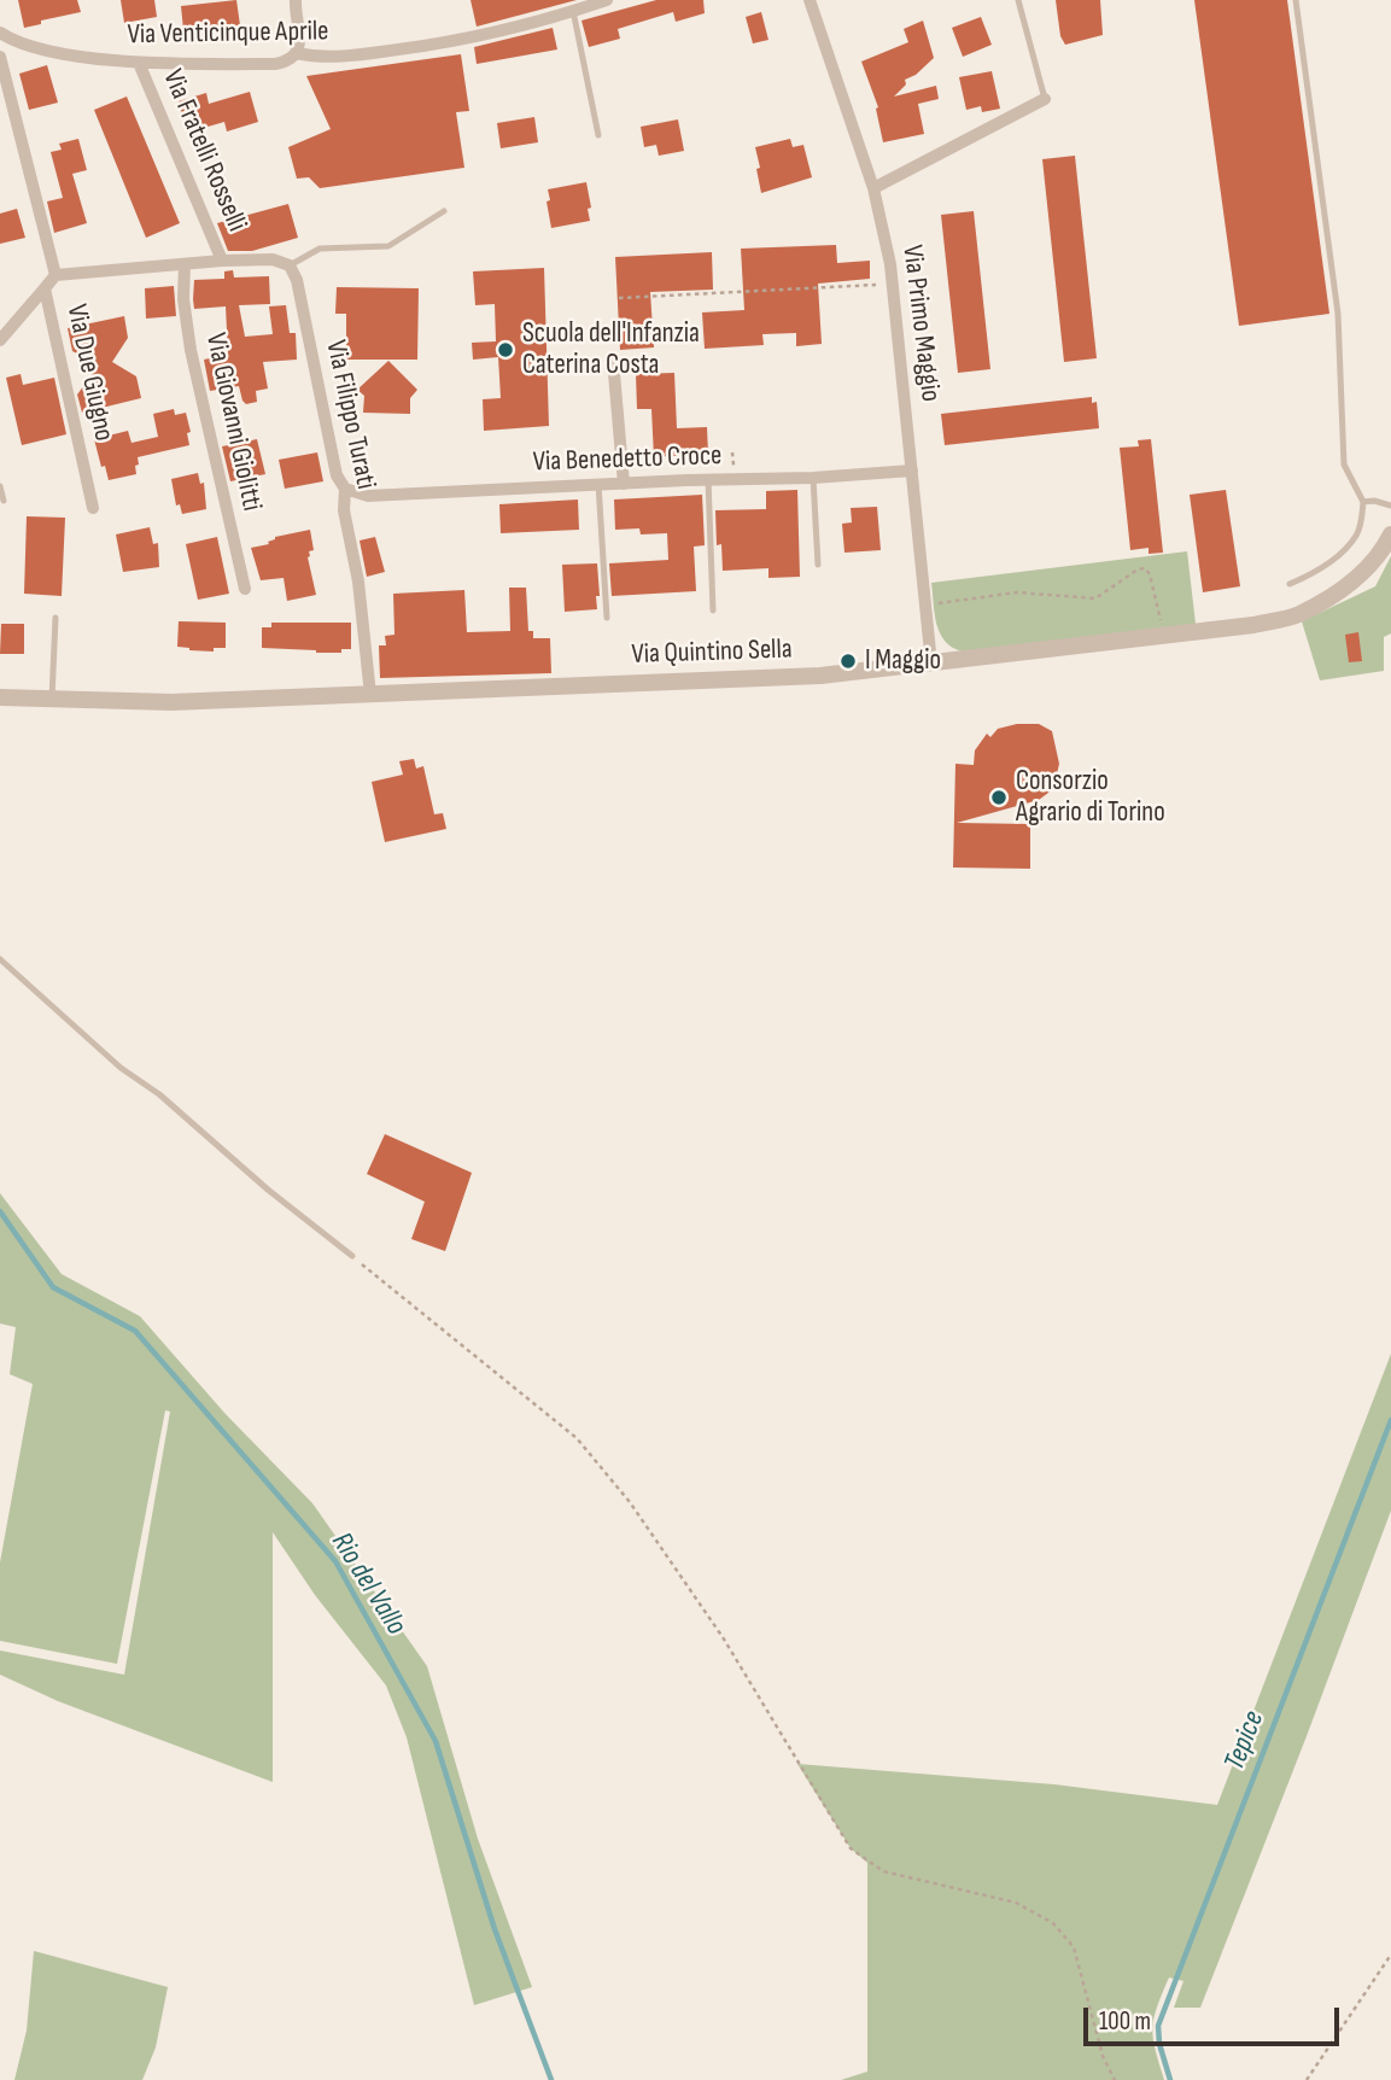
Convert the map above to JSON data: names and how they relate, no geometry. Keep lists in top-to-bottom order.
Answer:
{
  "streets": {
    "street": [
      "Via Venticinque Aprile",
      "Via Fratelli Rosselli",
      "Via Primo Maggio",
      "Via Due Giugno",
      "Via Filippo Turati",
      "Via Giovanni Giolitti",
      "Via Benedetto Croce",
      "Via Quintino Sella"
    ]
  },
  "crossings": [
    ["Via Venticinque Aprile", "Via Fratelli Rosselli"],
    ["Via Primo Maggio", "Via Benedetto Croce"],
    ["Via Primo Maggio", "Via Quintino Sella"],
    ["Via Filippo Turati", "Via Benedetto Croce"],
    ["Via Filippo Turati", "Via Quintino Sella"]
  ],
  "water": ["Rio del Vallo", "Tepice"],
  "places": ["Scuola dell'Infanzia Caterina Costa", "I Maggio", "Consorzio Agrario di Torino"],
  "scale_bar": "100 m"
}
